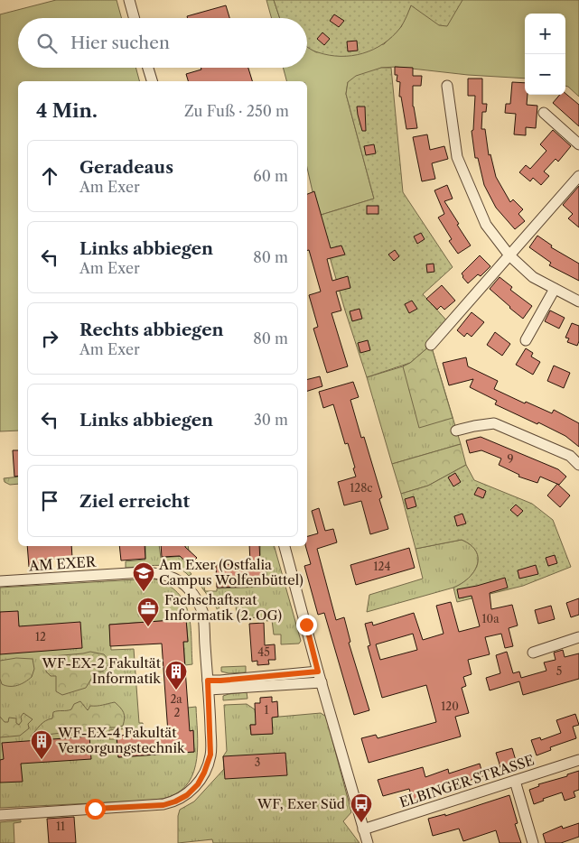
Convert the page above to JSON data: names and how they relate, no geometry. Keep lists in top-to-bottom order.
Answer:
{
  "streets": {
    "street": ["AM EXER", "ELBINGER STRASSE"]
  },
  "places": {
    "school or university": ["Am Exer (Ostfalia Campus Wolfenbüttel)"],
    "office": ["Fachschaftsrat Informatik (2. OG)"],
    "building": ["WF-EX-2 Fakultät Informatik", "WF-EX-4 Fakultät Versorgungstechnik"],
    "bus stop": ["WF, Exer Süd"]
  },
  "house_numbers": [
    "9",
    "128c",
    "124",
    "10a",
    "12",
    "45",
    "5",
    "2a",
    "120",
    "1",
    "2",
    "3",
    "11"
  ],
  "page": {
    "map_buttons": ["+", "−"],
    "search": "Hier suchen",
    "heading": ["4 Min.", "Zu Fuß · 250 m"],
    "list": [
      ["Geradeaus", "Am Exer", "60 m"],
      ["Links abbiegen", "Am Exer", "80 m"],
      ["Rechts abbiegen", "Am Exer", "80 m"],
      ["Links abbiegen", "30 m"],
      "Ziel erreicht"
    ]
  }
}
